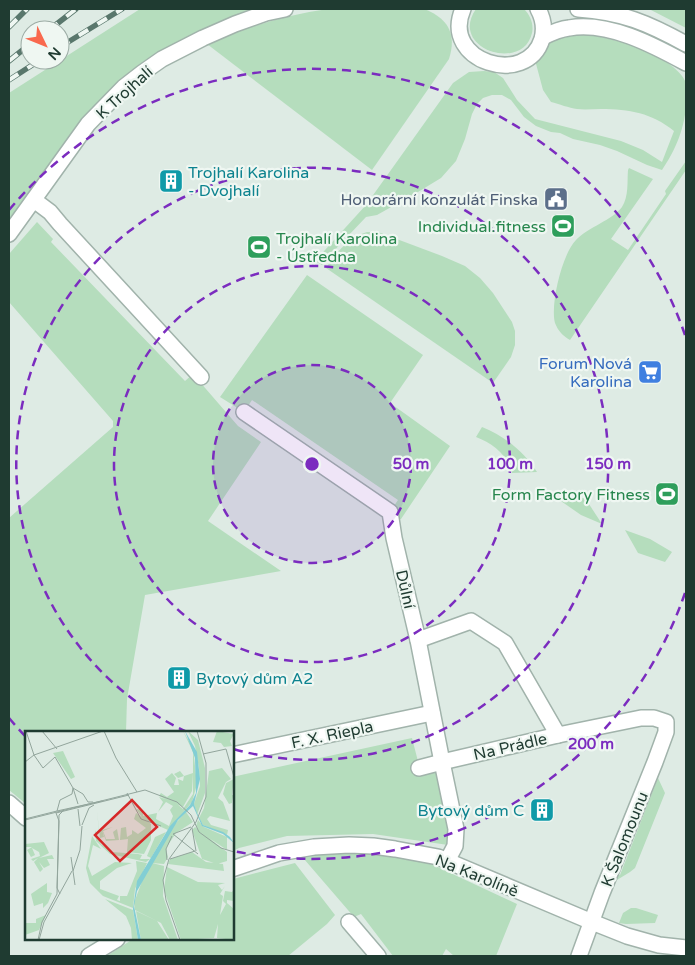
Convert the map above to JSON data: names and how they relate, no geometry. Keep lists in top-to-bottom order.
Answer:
{
  "streets": {
    "street": [
      "K Trojhalí",
      "Důlní",
      "F. X. Riepla",
      "Na Prádle",
      "K Šalomounu",
      "Na Karolíně"
    ]
  },
  "crossings": [
    ["Na Prádle", "K Šalomounu"],
    ["K Šalomounu", "Na Karolíně"]
  ],
  "places": {
    "building": ["Trojhalí Karolina - Dvojhalí", "Bytový dům A2", "Bytový dům C"],
    "public building": ["Honorární konzulát Finska"],
    "sports": ["Individual.fitness", "Trojhalí Karolina - Ústředna", "Form Factory Fitness"],
    "supermarket": ["Forum Nová Karolina"]
  },
  "north": "bottom right",
  "rings": [
    "50 m",
    "100 m",
    "150 m",
    "200 m"
  ]
}
